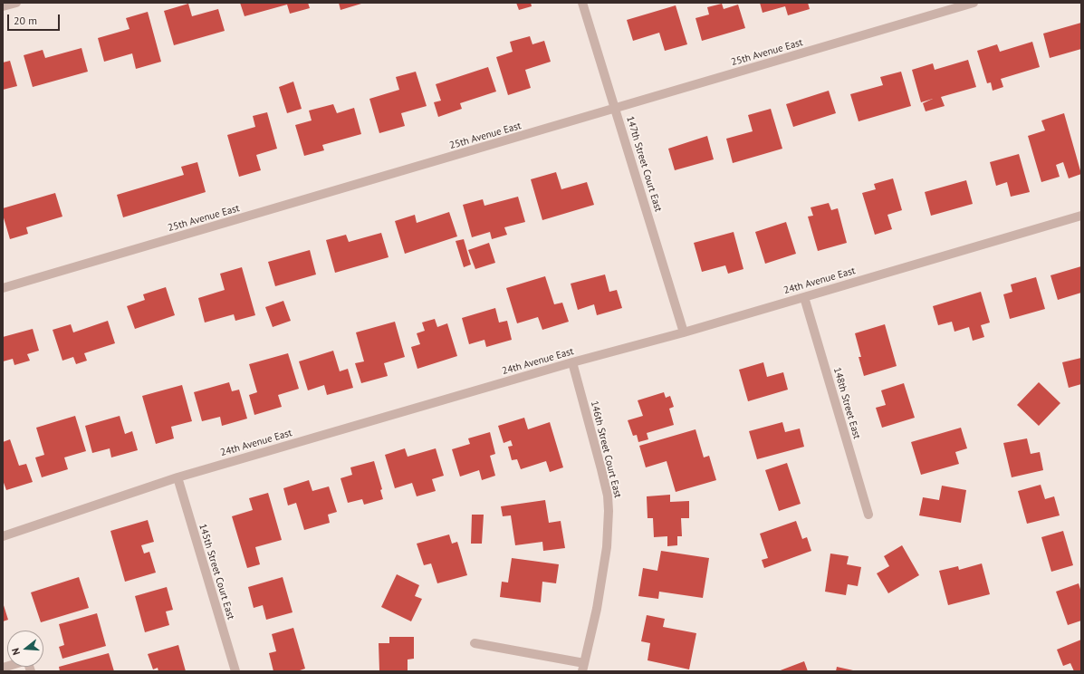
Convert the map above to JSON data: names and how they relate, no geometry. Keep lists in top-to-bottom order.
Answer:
{
  "streets": {
    "street": [
      "25th Avenue East",
      "147th Street Court East",
      "24th Avenue East",
      "148th Street East",
      "146th Street Court East",
      "145th Street Court East"
    ]
  },
  "crossings": [
    ["25th Avenue East", "147th Street Court East"],
    ["147th Street Court East", "24th Avenue East"],
    ["24th Avenue East", "148th Street East"],
    ["24th Avenue East", "146th Street Court East"],
    ["24th Avenue East", "145th Street Court East"]
  ],
  "scale_bar": "20 m",
  "north": "left"
}
